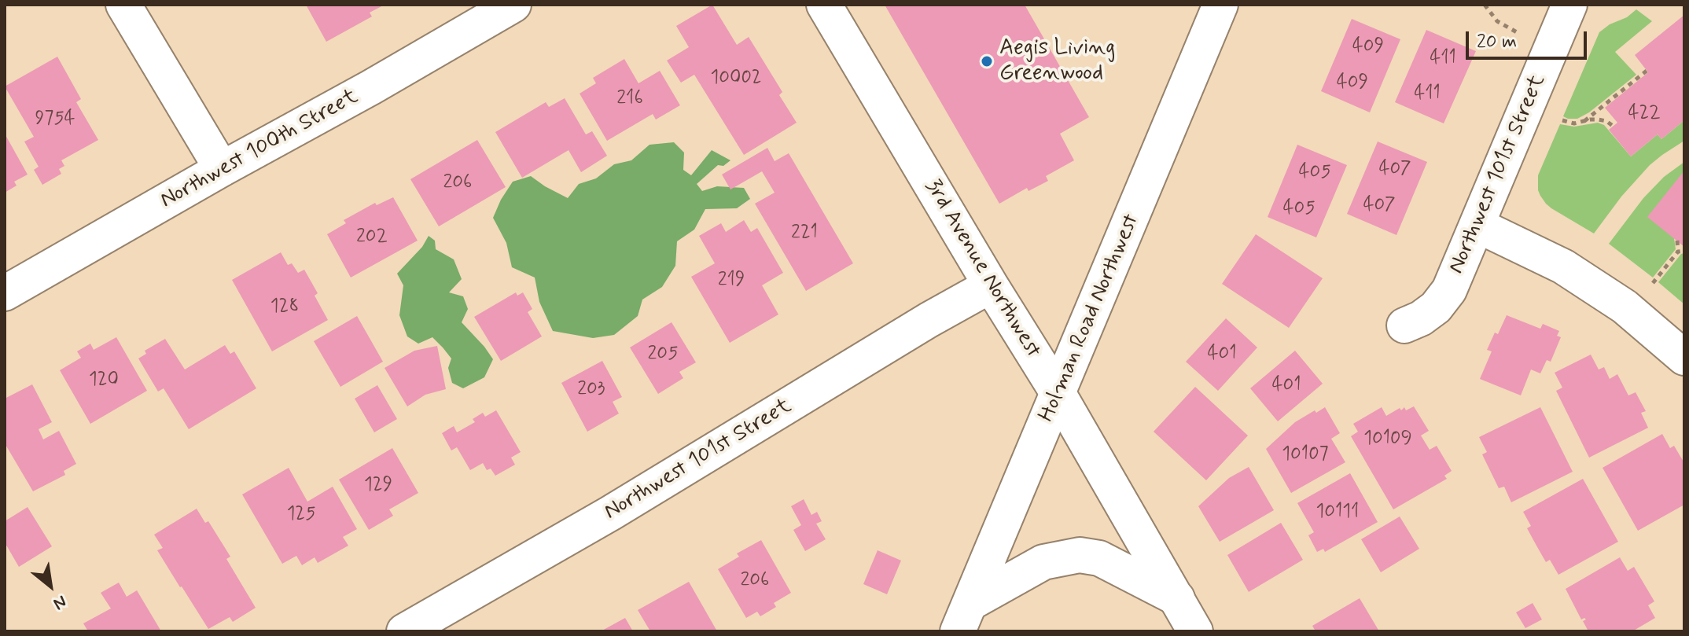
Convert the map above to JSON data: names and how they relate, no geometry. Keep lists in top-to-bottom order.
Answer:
{
  "streets": {
    "street": [
      "Northwest 100th Street",
      "Northwest 101st Street",
      "3rd Avenue Northwest",
      "Holman Road Northwest"
    ]
  },
  "crossings": [
    ["Northwest 101st Street", "3rd Avenue Northwest"],
    ["3rd Avenue Northwest", "Holman Road Northwest"]
  ],
  "places": ["Aegis Living Greenwood"],
  "house_numbers": [
    "409",
    "411",
    "10002",
    "409",
    "411",
    "216",
    "422",
    "9754",
    "407",
    "405",
    "206",
    "407",
    "405",
    "221",
    "202",
    "219",
    "128",
    "205",
    "401",
    "120",
    "401",
    "203",
    "10109",
    "10107",
    "129",
    "10111",
    "125",
    "206"
  ],
  "scale_bar": "20 m",
  "north": "bottom right"
}
